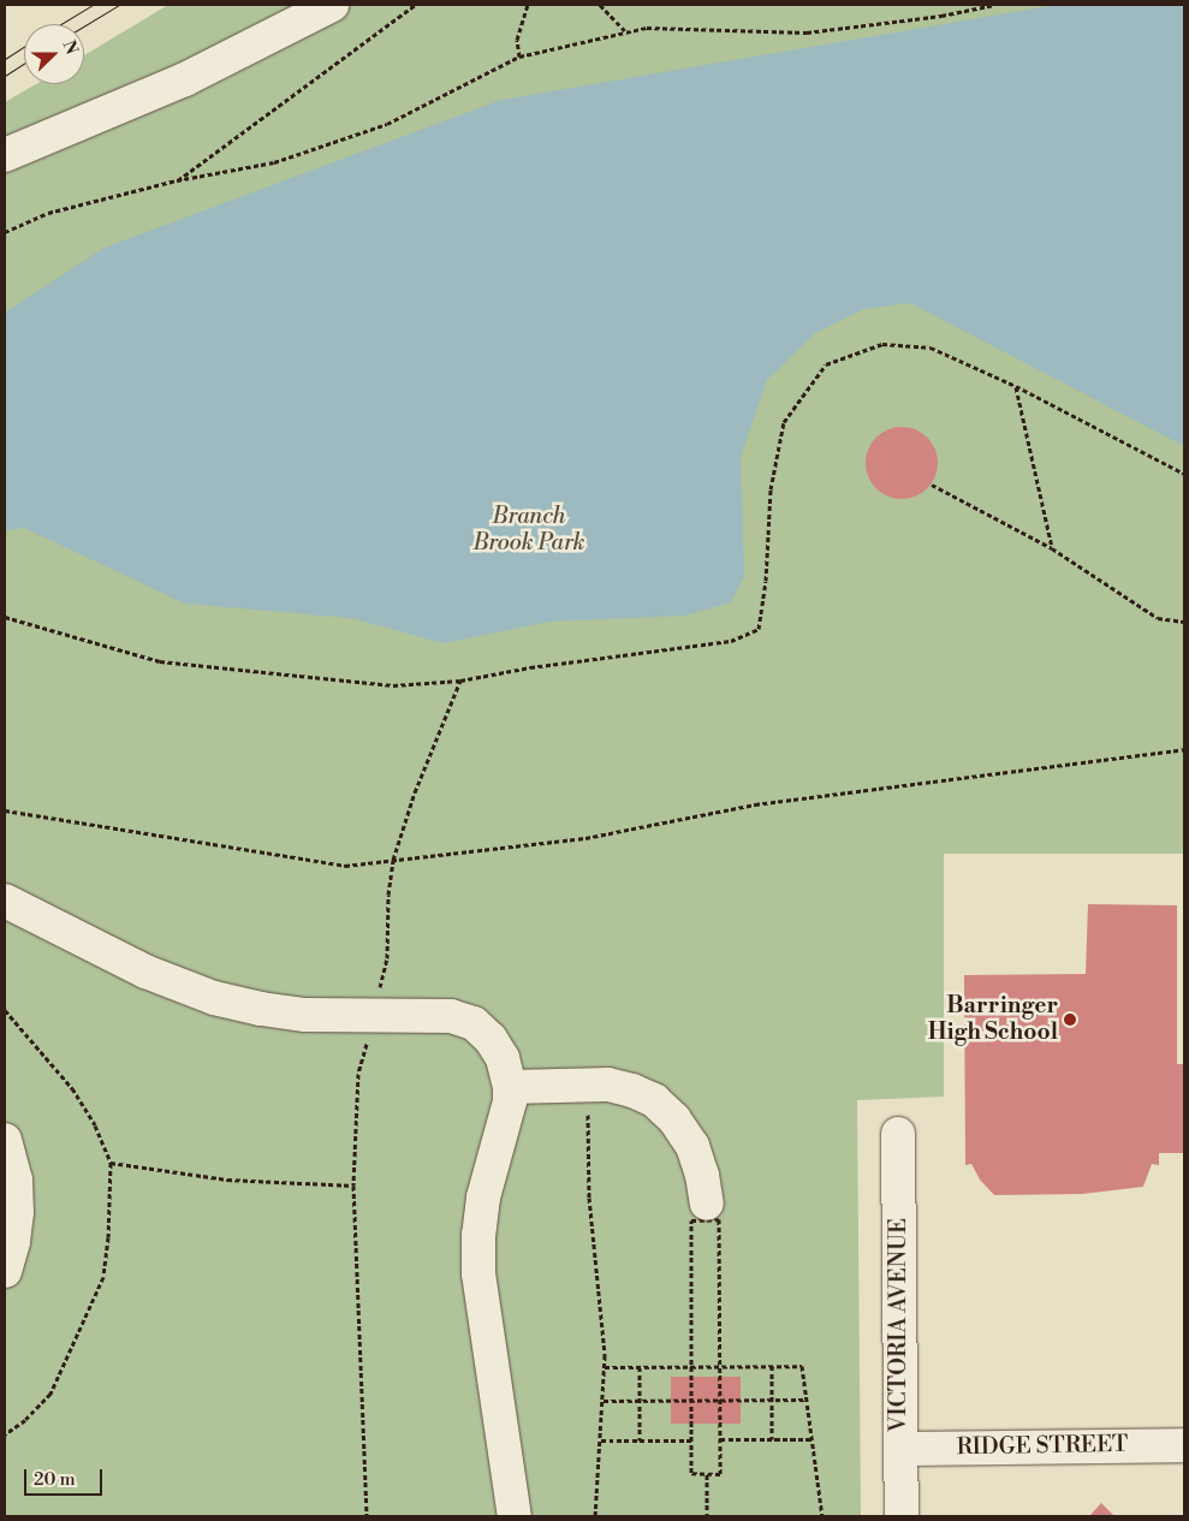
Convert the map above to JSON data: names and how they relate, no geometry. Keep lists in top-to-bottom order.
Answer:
{
  "streets": {
    "street": ["VICTORIA AVENUE", "RIDGE STREET"]
  },
  "crossings": [
    ["VICTORIA AVENUE", "RIDGE STREET"]
  ],
  "parks": ["Branch Brook Park"],
  "places": ["Barringer High School"],
  "scale_bar": "20 m",
  "north": "right"
}
